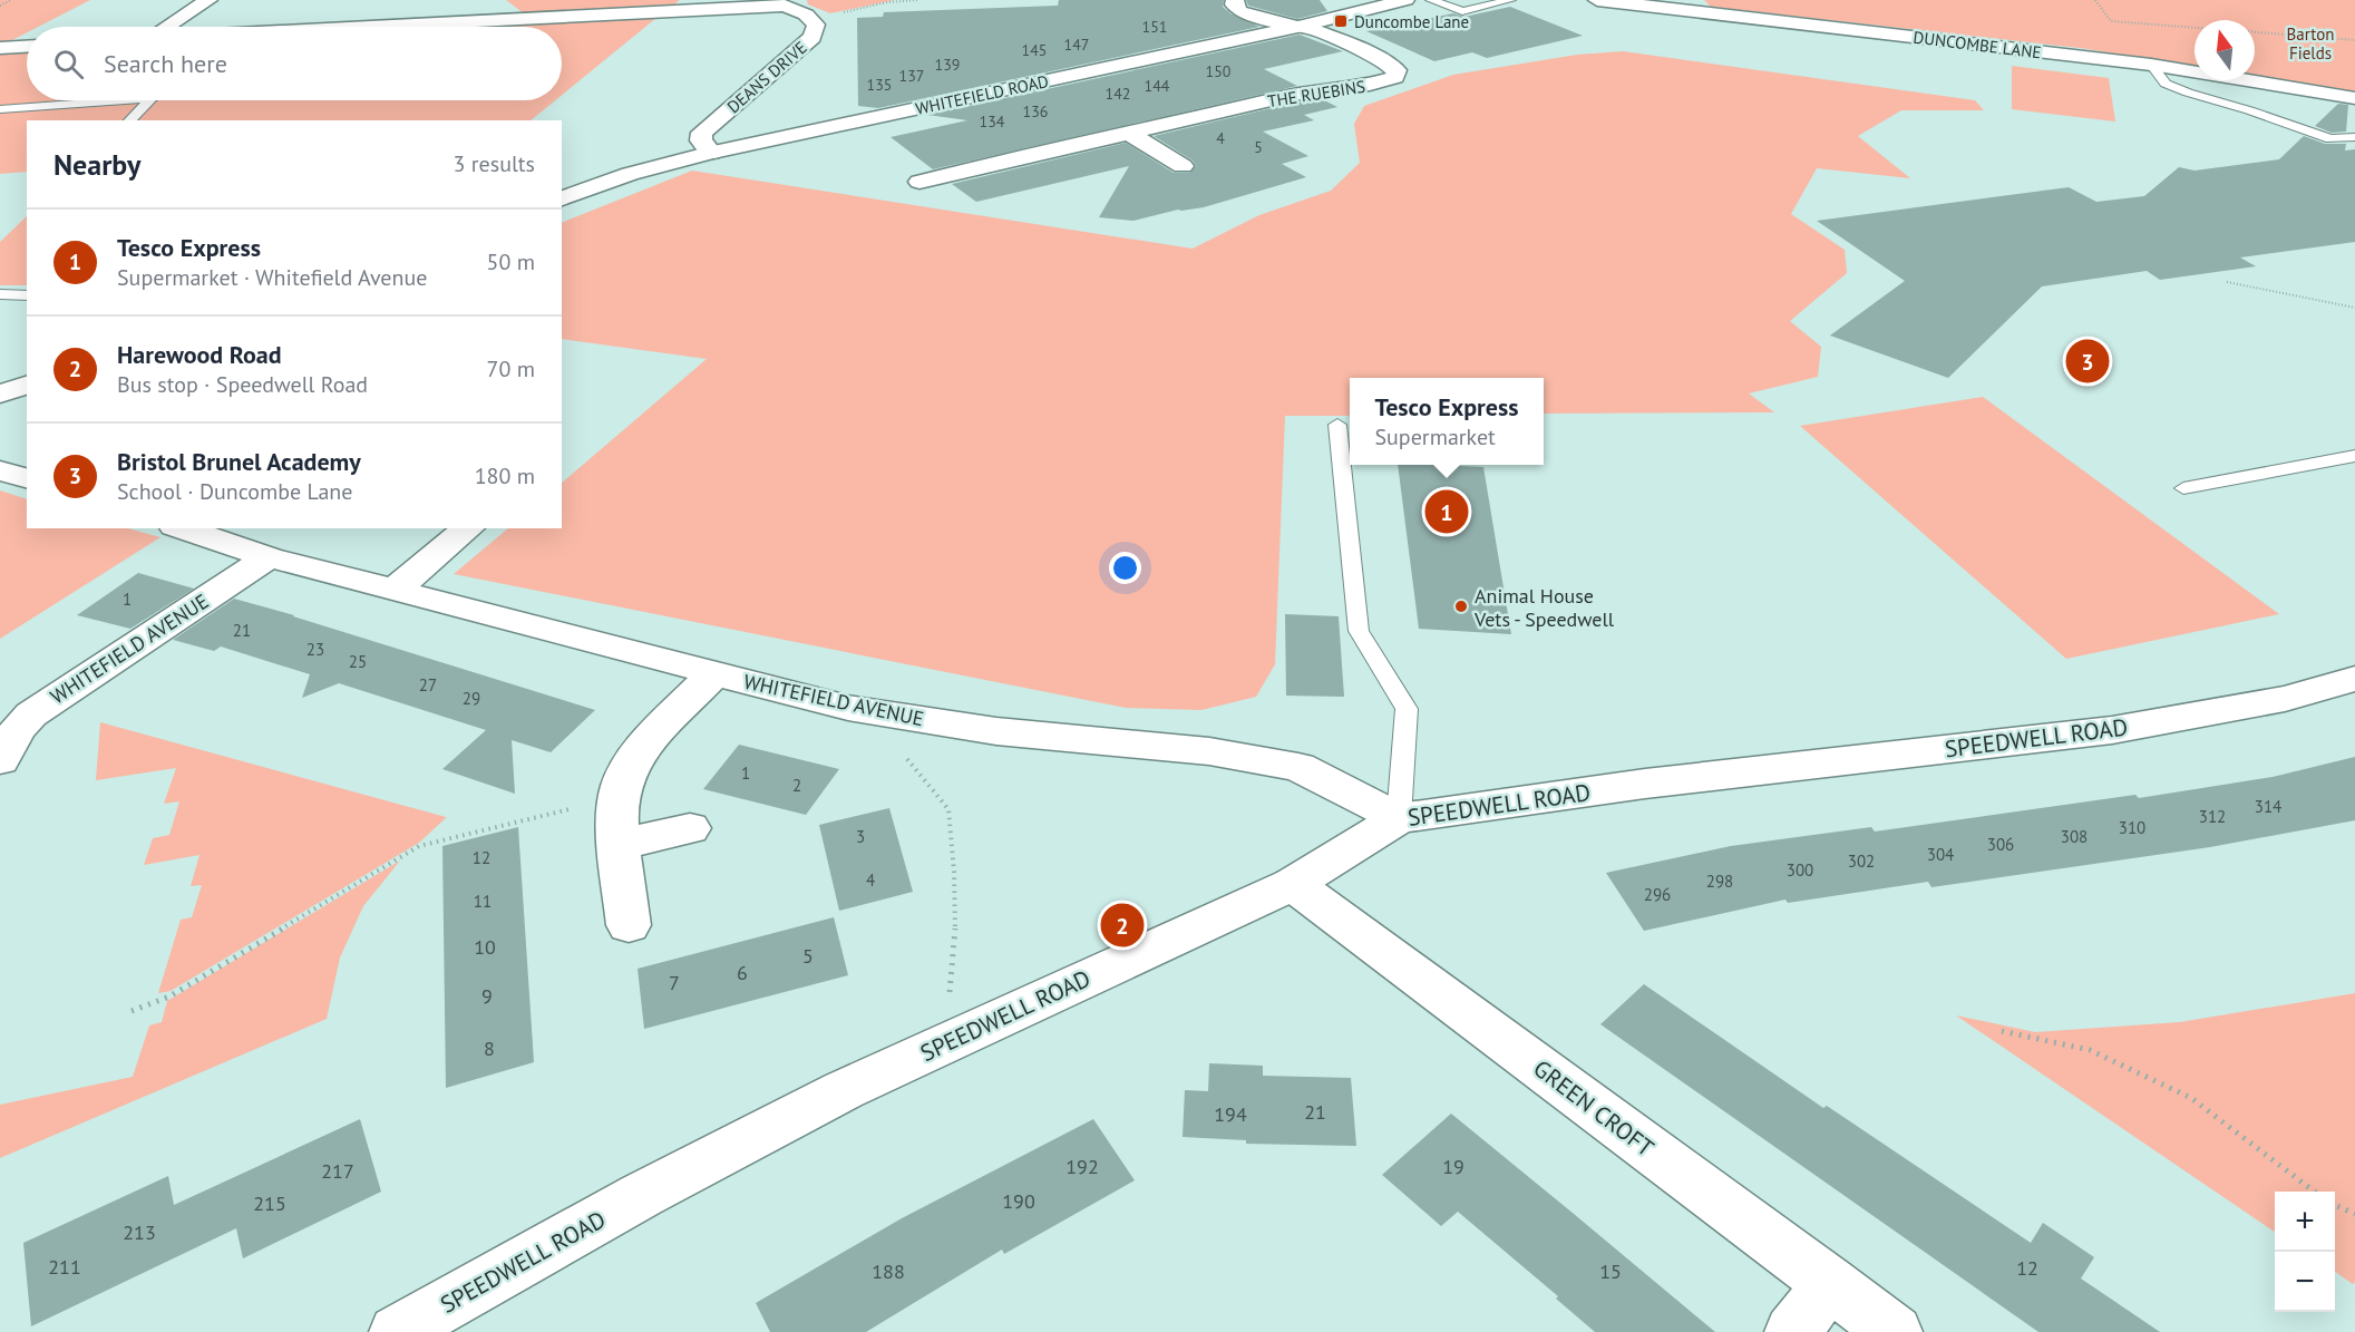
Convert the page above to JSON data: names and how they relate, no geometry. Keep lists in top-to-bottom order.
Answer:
{
  "streets": {
    "street": [
      "DUNCOMBE LANE",
      "DEANS DRIVE",
      "THE RUEBINS",
      "WHITEFIELD ROAD",
      "WHITEFIELD AVENUE",
      "SPEEDWELL ROAD",
      "GREEN CROFT"
    ]
  },
  "crossings": [
    ["DEANS DRIVE", "WHITEFIELD ROAD"],
    ["THE RUEBINS", "WHITEFIELD ROAD"],
    ["WHITEFIELD AVENUE", "SPEEDWELL ROAD"],
    ["SPEEDWELL ROAD", "GREEN CROFT"]
  ],
  "parks": ["Barton Fields"],
  "places": {
    "transit": ["Duncombe Lane"],
    "other": ["Animal House Vets - Speedwell"]
  },
  "house_numbers": [
    "151",
    "147",
    "145",
    "139",
    "150",
    "137",
    "135",
    "144",
    "142",
    "136",
    "134",
    "4",
    "5",
    "1",
    "21",
    "23",
    "25",
    "27",
    "29",
    "1",
    "2",
    "314",
    "312",
    "310",
    "3",
    "308",
    "306",
    "304",
    "12",
    "302",
    "300",
    "4",
    "298",
    "296",
    "11",
    "10",
    "5",
    "6",
    "7",
    "9",
    "8",
    "21",
    "194",
    "192",
    "19",
    "217",
    "190",
    "215",
    "213",
    "211",
    "12",
    "188",
    "15"
  ],
  "north": "top",
  "page": {
    "search": "Search here",
    "heading": ["Nearby", "3 results"],
    "list": [
      {
        "mark": "1",
        "name": "Tesco Express",
        "note": "Supermarket · Whitefield Avenue",
        "value": "50 m"
      },
      {
        "mark": "2",
        "name": "Harewood Road",
        "note": "Bus stop · Speedwell Road",
        "value": "70 m"
      },
      {
        "mark": "3",
        "name": "Bristol Brunel Academy",
        "note": "School · Duncombe Lane",
        "value": "180 m"
      }
    ],
    "pins": ["3", "1", "2"],
    "popup": ["Tesco Express", "Supermarket"],
    "map_buttons": ["+", "−"]
  }
}
